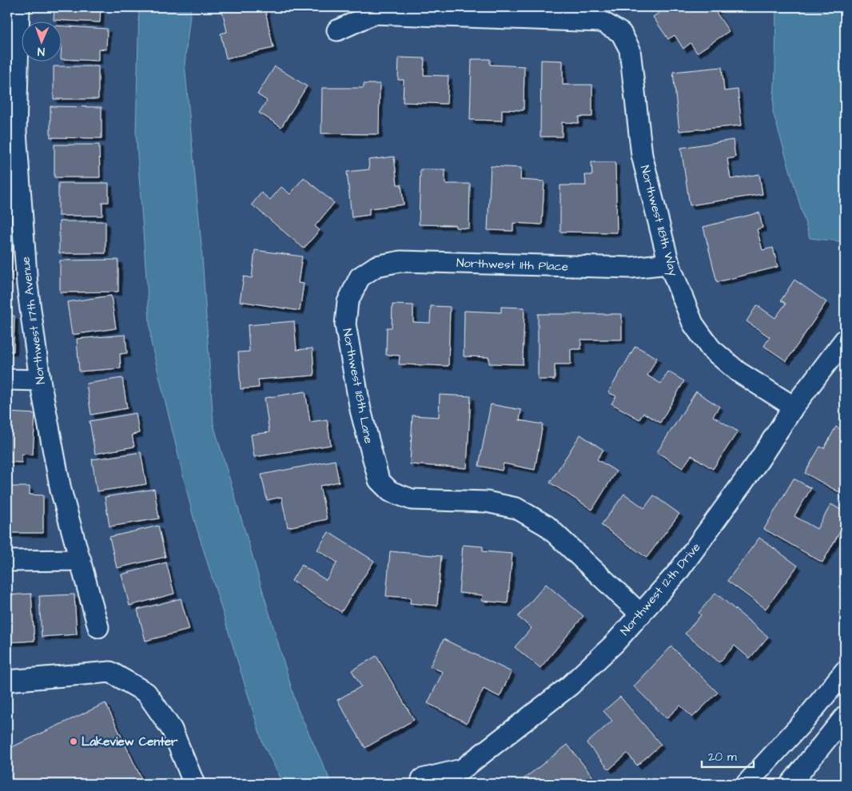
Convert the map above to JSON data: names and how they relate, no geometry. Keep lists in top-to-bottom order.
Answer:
{
  "streets": {
    "street": [
      "Northwest 118th Way",
      "Northwest 11th Place",
      "Northwest 117th Avenue",
      "Northwest 118th Lane",
      "Northwest 12th Drive"
    ]
  },
  "crossings": [
    ["Northwest 118th Way", "Northwest 11th Place"],
    ["Northwest 118th Way", "Northwest 12th Drive"],
    ["Northwest 11th Place", "Northwest 118th Lane"],
    ["Northwest 118th Lane", "Northwest 12th Drive"]
  ],
  "places": ["Lakeview Center"],
  "scale_bar": "20 m",
  "north": "bottom"
}
